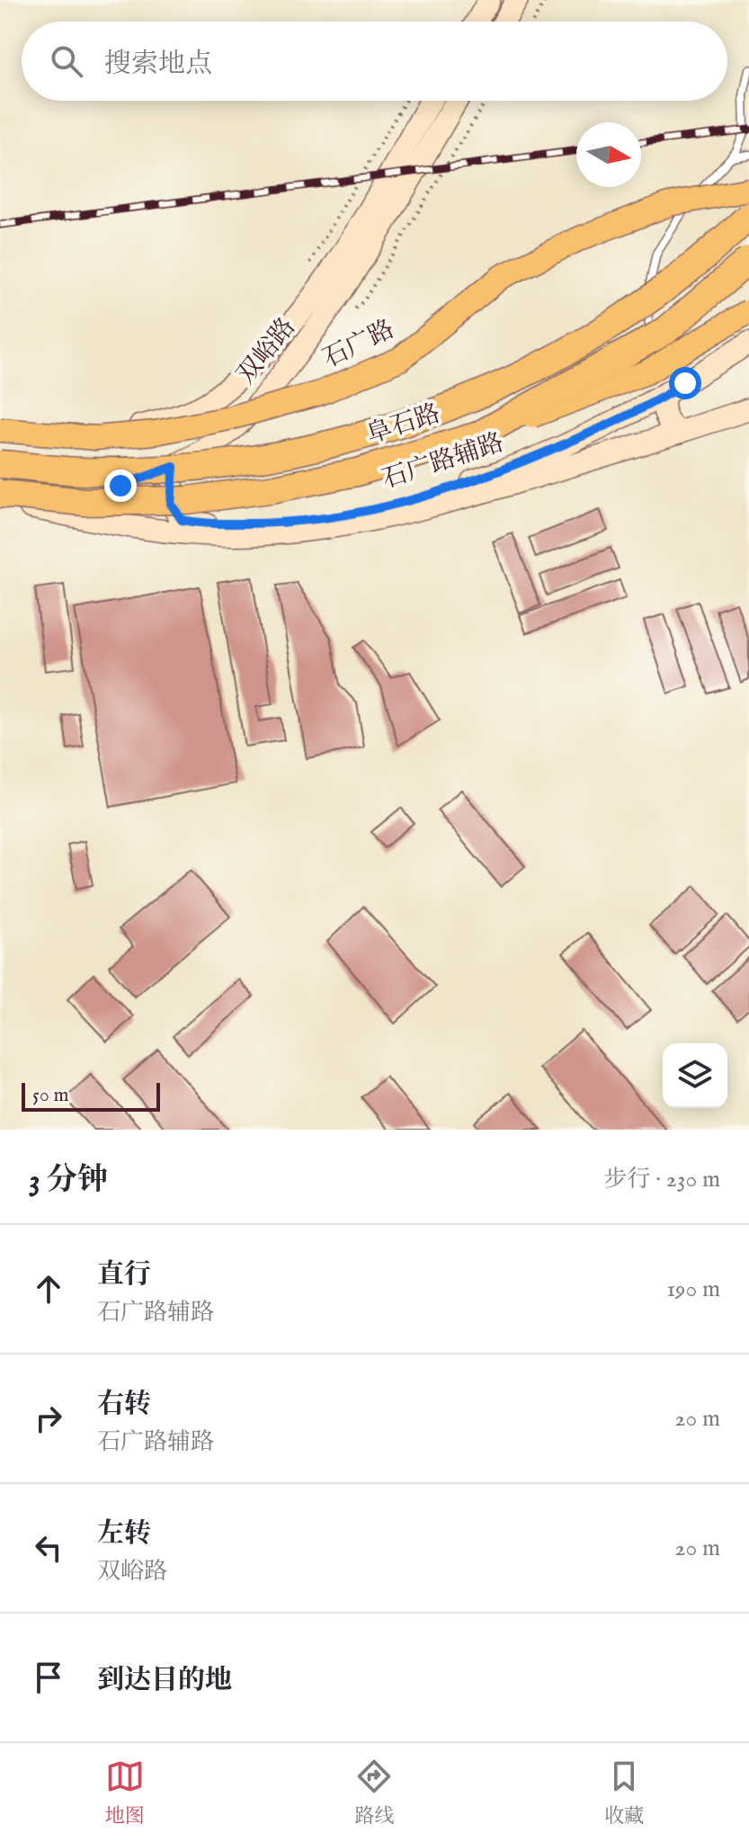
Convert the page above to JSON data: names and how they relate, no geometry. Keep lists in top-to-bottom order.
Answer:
{
  "streets": {
    "highway": ["阜石路"],
    "main road": ["石广路"],
    "street": ["双峪路", "石广路辅路"]
  },
  "crossings": [
    ["双峪路", "阜石路"],
    ["双峪路", "石广路辅路"],
    ["阜石路", "石广路辅路"]
  ],
  "scale_bar": "50 m",
  "north": "right",
  "page": {
    "search": "搜索地点",
    "scale": "50 m",
    "heading": ["3 分钟", "步行 · 230 m"],
    "list": [
      ["直行", "石广路辅路", "190 m"],
      ["右转", "石广路辅路", "20 m"],
      ["左转", "双峪路", "20 m"],
      "到达目的地"
    ],
    "nav": ["地图", "路线", "收藏"]
  }
}
